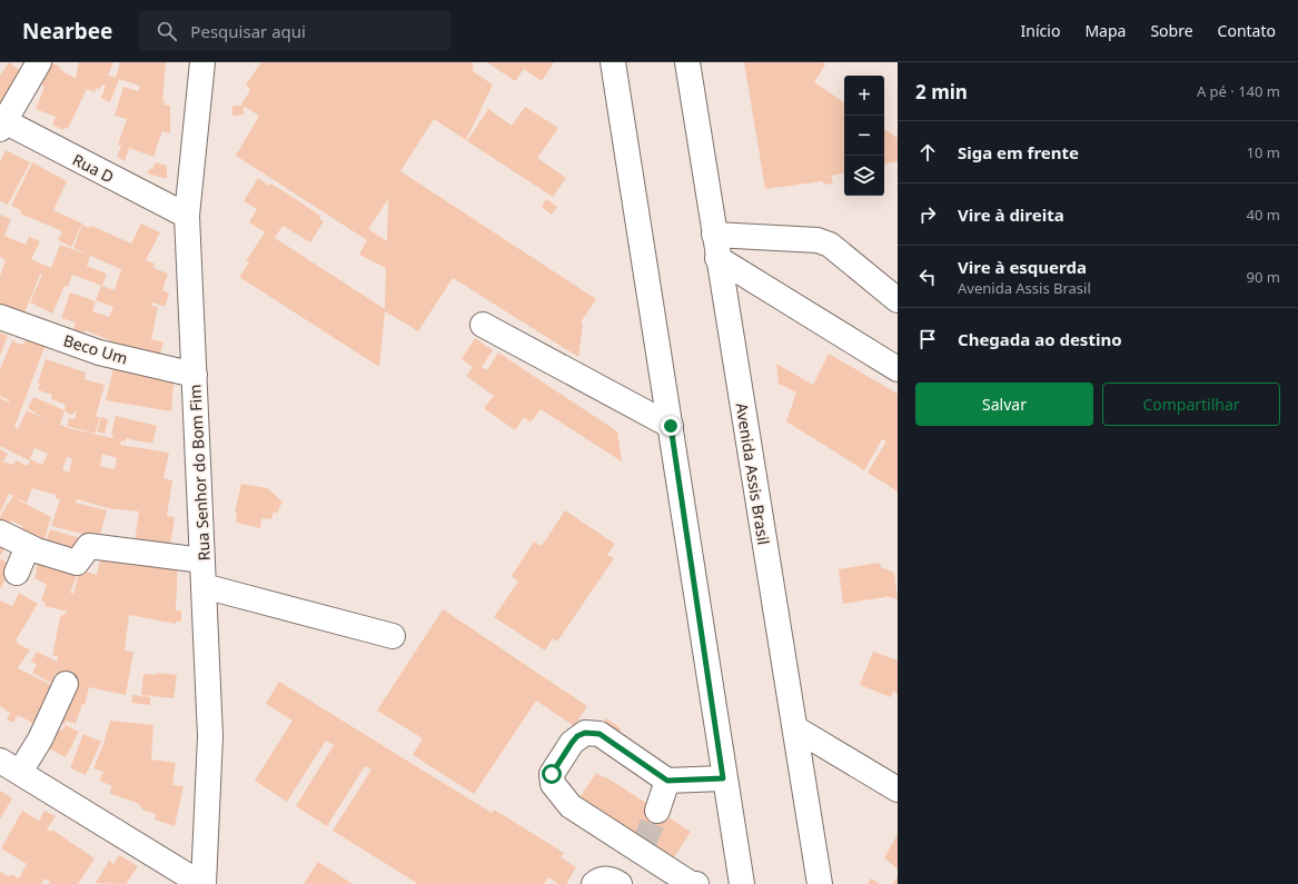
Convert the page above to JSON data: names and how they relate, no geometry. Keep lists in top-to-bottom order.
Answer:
{
  "streets": {
    "street": [
      "Rua D",
      "Beco Um",
      "Rua Senhor do Bom Fim",
      "Avenida Assis Brasil"
    ]
  },
  "crossings": [
    ["Rua D", "Rua Senhor do Bom Fim"],
    ["Beco Um", "Rua Senhor do Bom Fim"]
  ],
  "page": {
    "header": "Nearbee",
    "search": "Pesquisar aqui",
    "nav": [
      "Início",
      "Mapa",
      "Sobre",
      "Contato"
    ],
    "heading": ["2 min", "A pé · 140 m"],
    "map_buttons": ["+", "−"],
    "list": [
      ["Siga em frente", "10 m"],
      ["Vire à direita", "40 m"],
      ["Vire à esquerda", "Avenida Assis Brasil", "90 m"],
      "Chegada ao destino"
    ],
    "buttons": ["Salvar", "Compartilhar"]
  }
}
